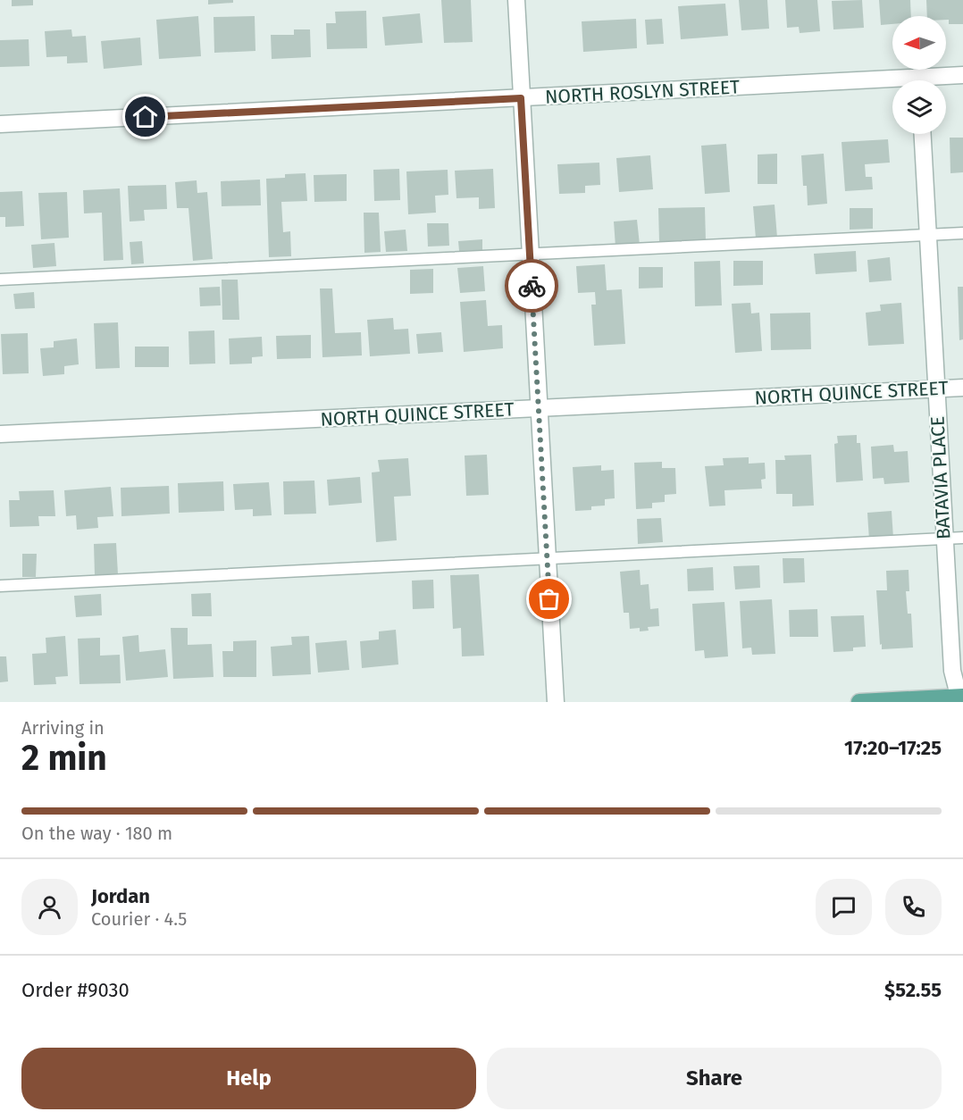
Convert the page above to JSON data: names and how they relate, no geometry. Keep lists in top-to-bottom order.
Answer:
{
  "streets": {
    "street": ["NORTH ROSLYN STREET", "NORTH QUINCE STREET", "BATAVIA PLACE"]
  },
  "crossings": [
    ["NORTH QUINCE STREET", "BATAVIA PLACE"]
  ],
  "north": "left",
  "page": {
    "heading": ["2 min", "Arriving in", "17:20–17:25"],
    "panel": [
      "Jordan",
      "Courier · 4.5",
      "Order #9030",
      "$52.55"
    ],
    "bar": "On the way · 180 m",
    "buttons": ["Help", "Share"]
  }
}
